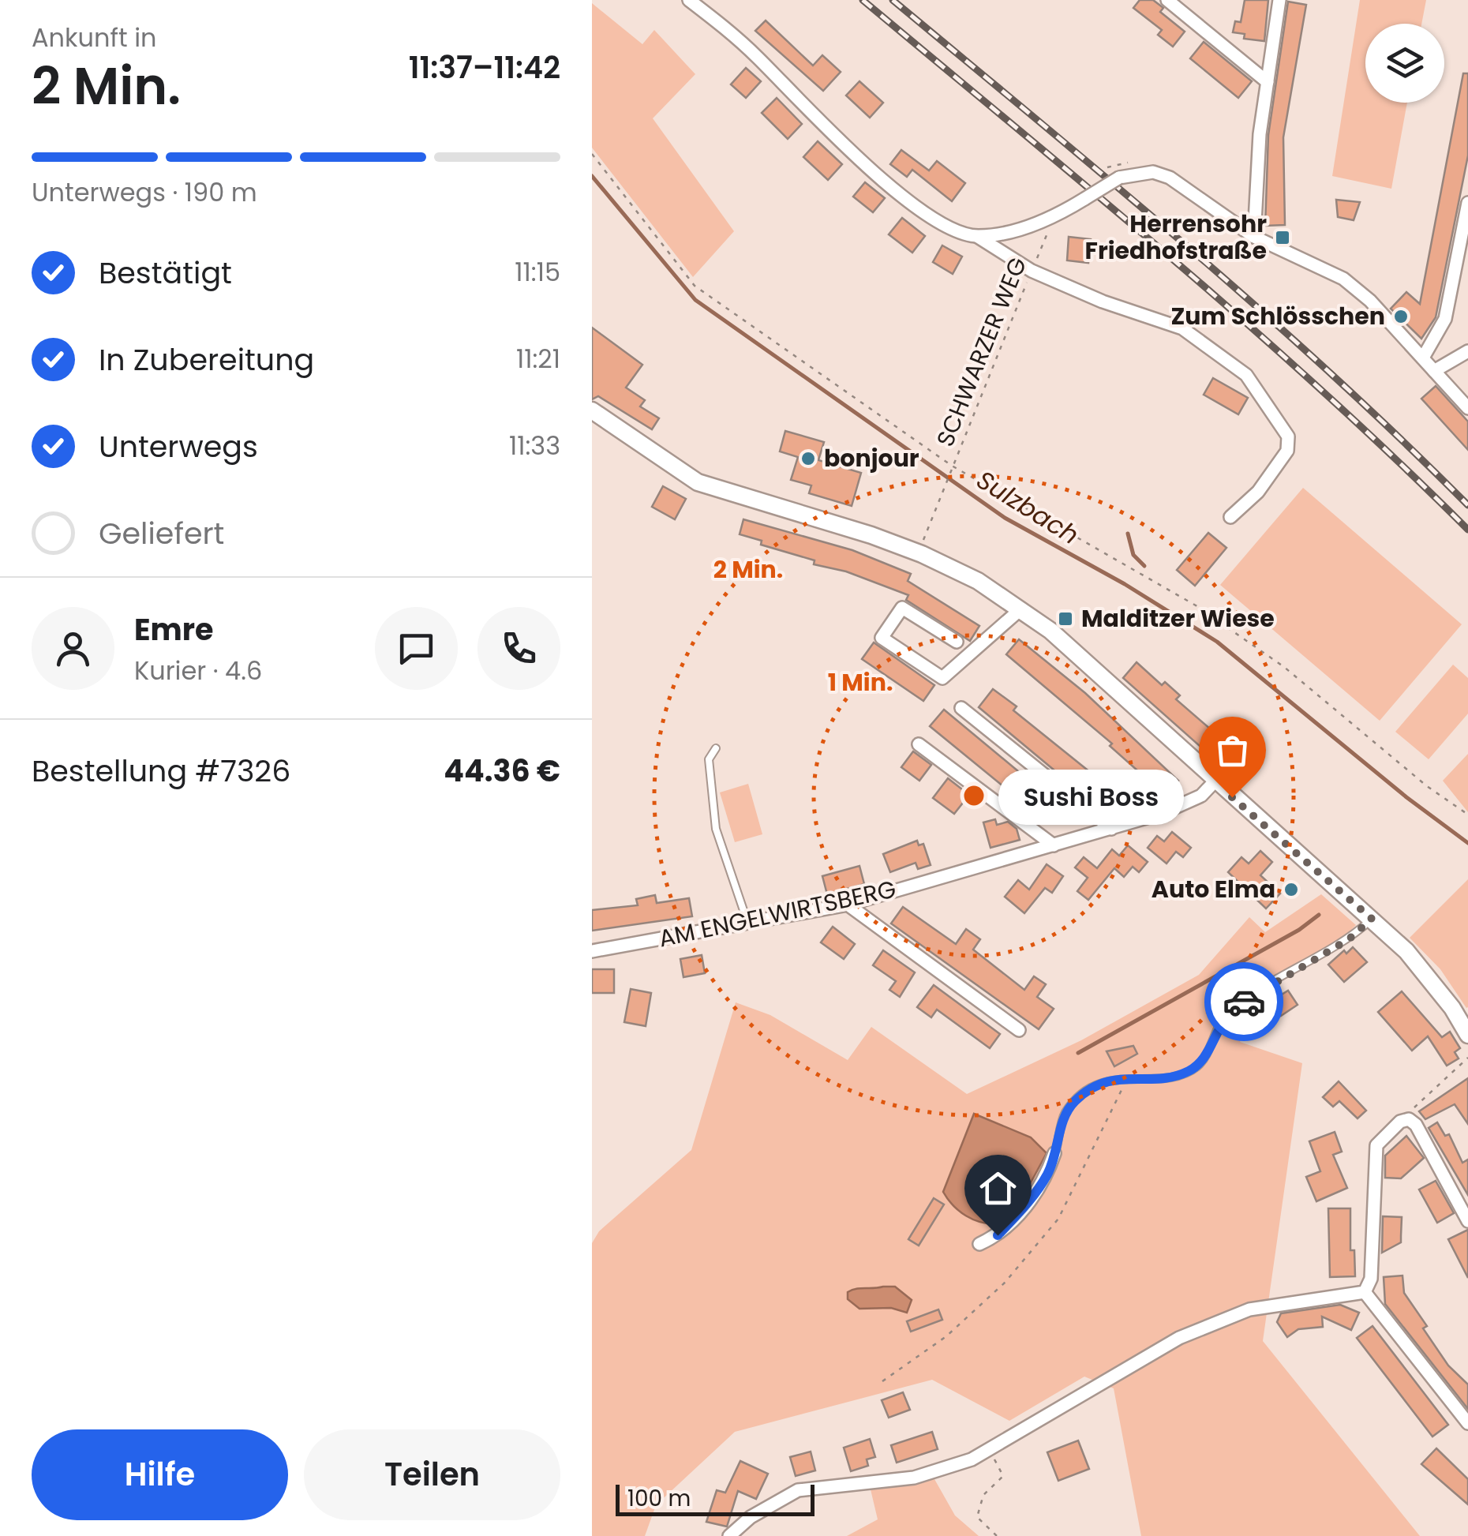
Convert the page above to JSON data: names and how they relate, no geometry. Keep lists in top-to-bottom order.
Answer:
{
  "streets": {
    "street": ["AM ENGELWIRTSBERG"],
    "path": ["SCHWARZER WEG"]
  },
  "water": ["Sulzbach"],
  "places": {
    "transit": ["Herrensohr Friedhofstraße", "Malditzer Wiese"],
    "other": [
      "Zum Schlösschen",
      "bonjour",
      "Sushi Boss",
      "Auto Elma"
    ]
  },
  "scale_bar": "100 m",
  "page": {
    "heading": ["2 Min.", "Ankunft in", "11:37–11:42"],
    "panel": [
      "Emre",
      "Kurier · 4.6",
      "Bestellung #7326",
      "44.36 €"
    ],
    "bar": "Unterwegs · 190 m",
    "list": [
      ["Bestätigt", "11:15"],
      ["In Zubereitung", "11:21"],
      ["Unterwegs", "11:33"],
      "Geliefert"
    ],
    "bubble": "Sushi Boss",
    "buttons": ["Hilfe", "Teilen"],
    "scale": "100 m"
  },
  "rings": ["2 Min.", "1 Min."]
}
